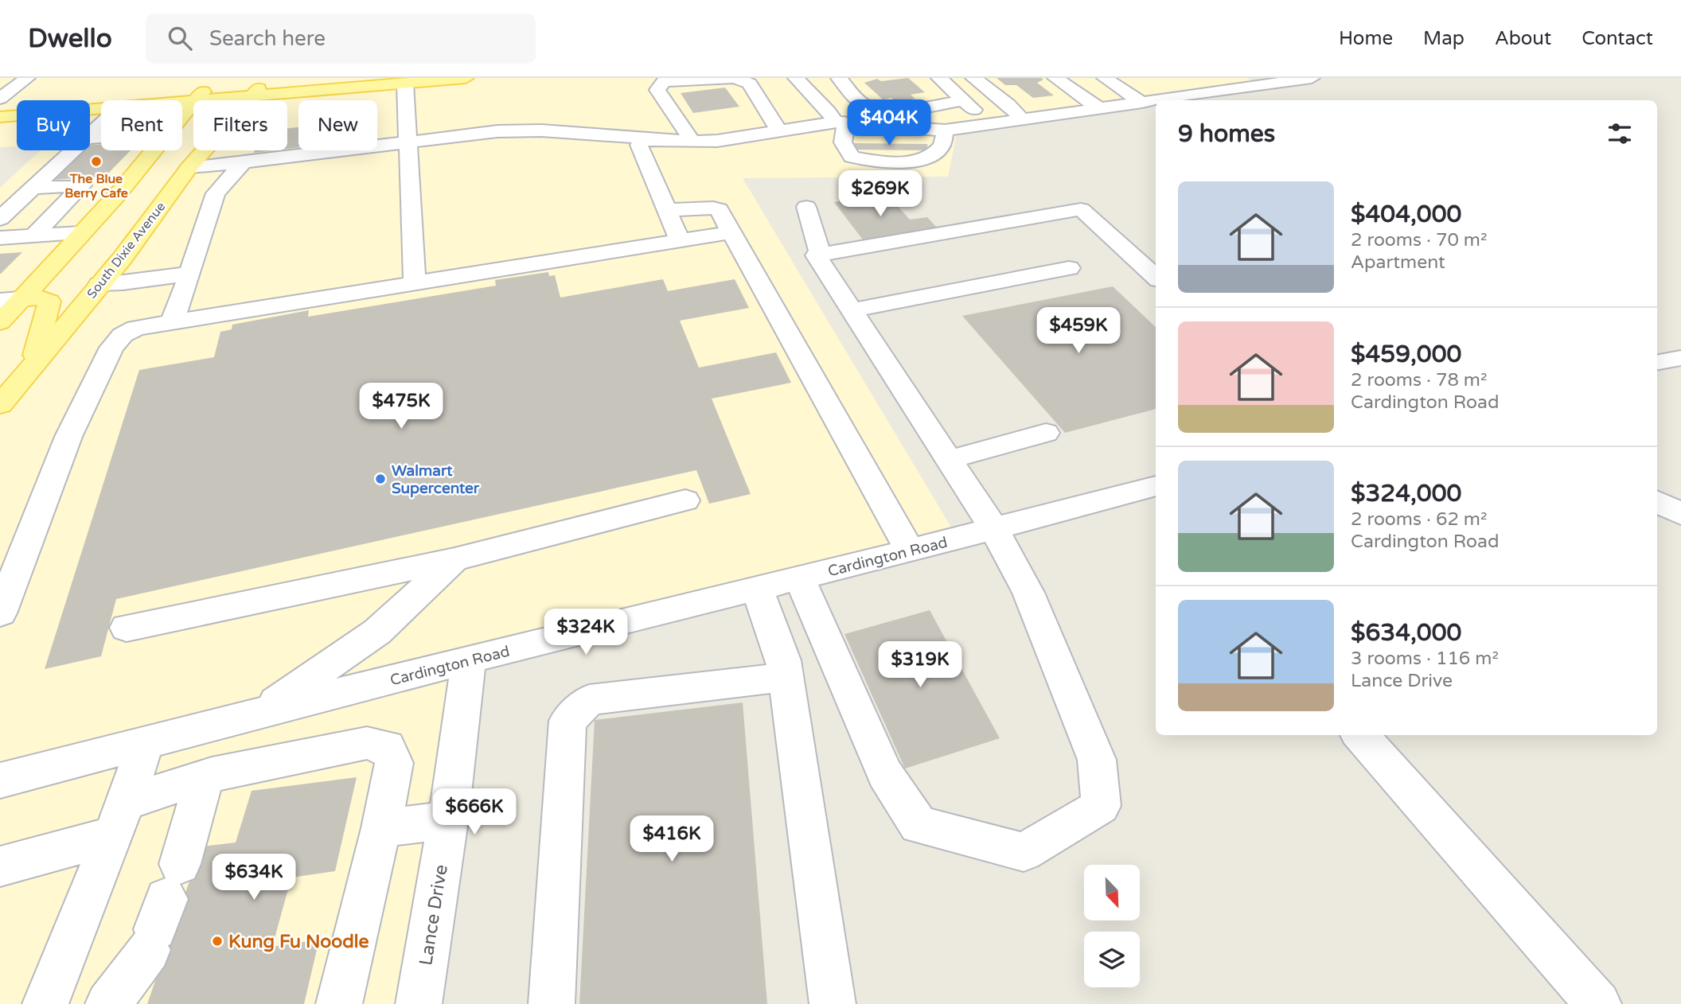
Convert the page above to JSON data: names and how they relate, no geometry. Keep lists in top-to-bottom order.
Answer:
{
  "streets": {
    "main road": ["South Dixie Avenue"],
    "street": ["Cardington Road", "Lance Drive"]
  },
  "crossings": [
    ["Cardington Road", "Lance Drive"]
  ],
  "places": ["The Blue Berry Cafe", "Walmart Supercenter", "Kung Fu Noodle"],
  "north": "bottom right",
  "page": {
    "header": "Dwello",
    "search": "Search here",
    "nav": [
      "Home",
      "Map",
      "About",
      "Contact"
    ],
    "price": [
      "$404K",
      "$269K",
      "$459K",
      "$475K",
      "$324K",
      "$319K",
      "$666K",
      "$416K",
      "$634K"
    ],
    "chip": [
      "Buy",
      "Rent",
      "Filters",
      "New"
    ],
    "heading": "9 homes",
    "list": [
      {
        "name": "$404,000",
        "note": "2 rooms · 70 m² · Apartment"
      },
      {
        "name": "$459,000",
        "note": "2 rooms · 78 m² · Cardington Road"
      },
      {
        "name": "$324,000",
        "note": "2 rooms · 62 m² · Cardington Road"
      },
      {
        "name": "$634,000",
        "note": "3 rooms · 116 m² · Lance Drive"
      }
    ]
  }
}
